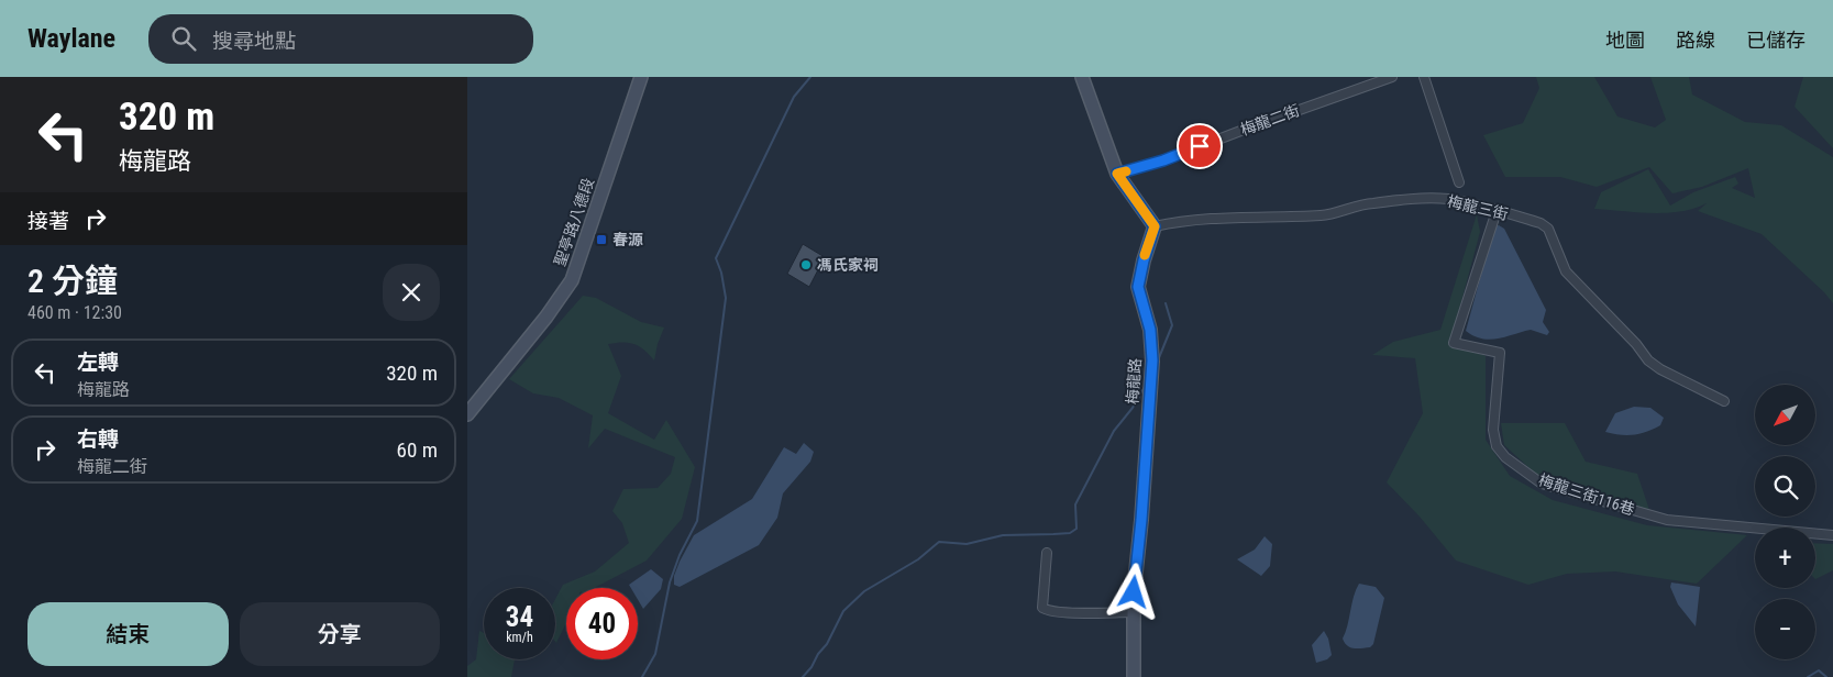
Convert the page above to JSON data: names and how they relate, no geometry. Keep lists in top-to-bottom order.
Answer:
{
  "streets": {
    "street": [
      "梅龍二街",
      "梅龍三街",
      "聖亭路八德段",
      "梅龍路",
      "梅龍三街116巷"
    ]
  },
  "crossings": [
    ["梅龍三街", "梅龍路"],
    ["梅龍三街", "梅龍三街116巷"]
  ],
  "places": {
    "transit": ["春源"],
    "other": ["馮氏家祠"]
  },
  "north": "bottom left",
  "page": {
    "header": "Waylane",
    "search": "搜尋地點",
    "nav": ["地圖", "路線", "已儲存"],
    "turn": ["320 m", "梅龍路"],
    "then": "接著",
    "heading": ["2 分鐘", "460 m · 12:30"],
    "list": [
      {
        "name": "左轉",
        "note": "梅龍路",
        "value": "320 m"
      },
      {
        "name": "右轉",
        "note": "梅龍二街",
        "value": "60 m"
      }
    ],
    "map_buttons": ["+", "−"],
    "speed": "34 km/h",
    "limit": "40",
    "buttons": ["結束", "分享"]
  }
}
